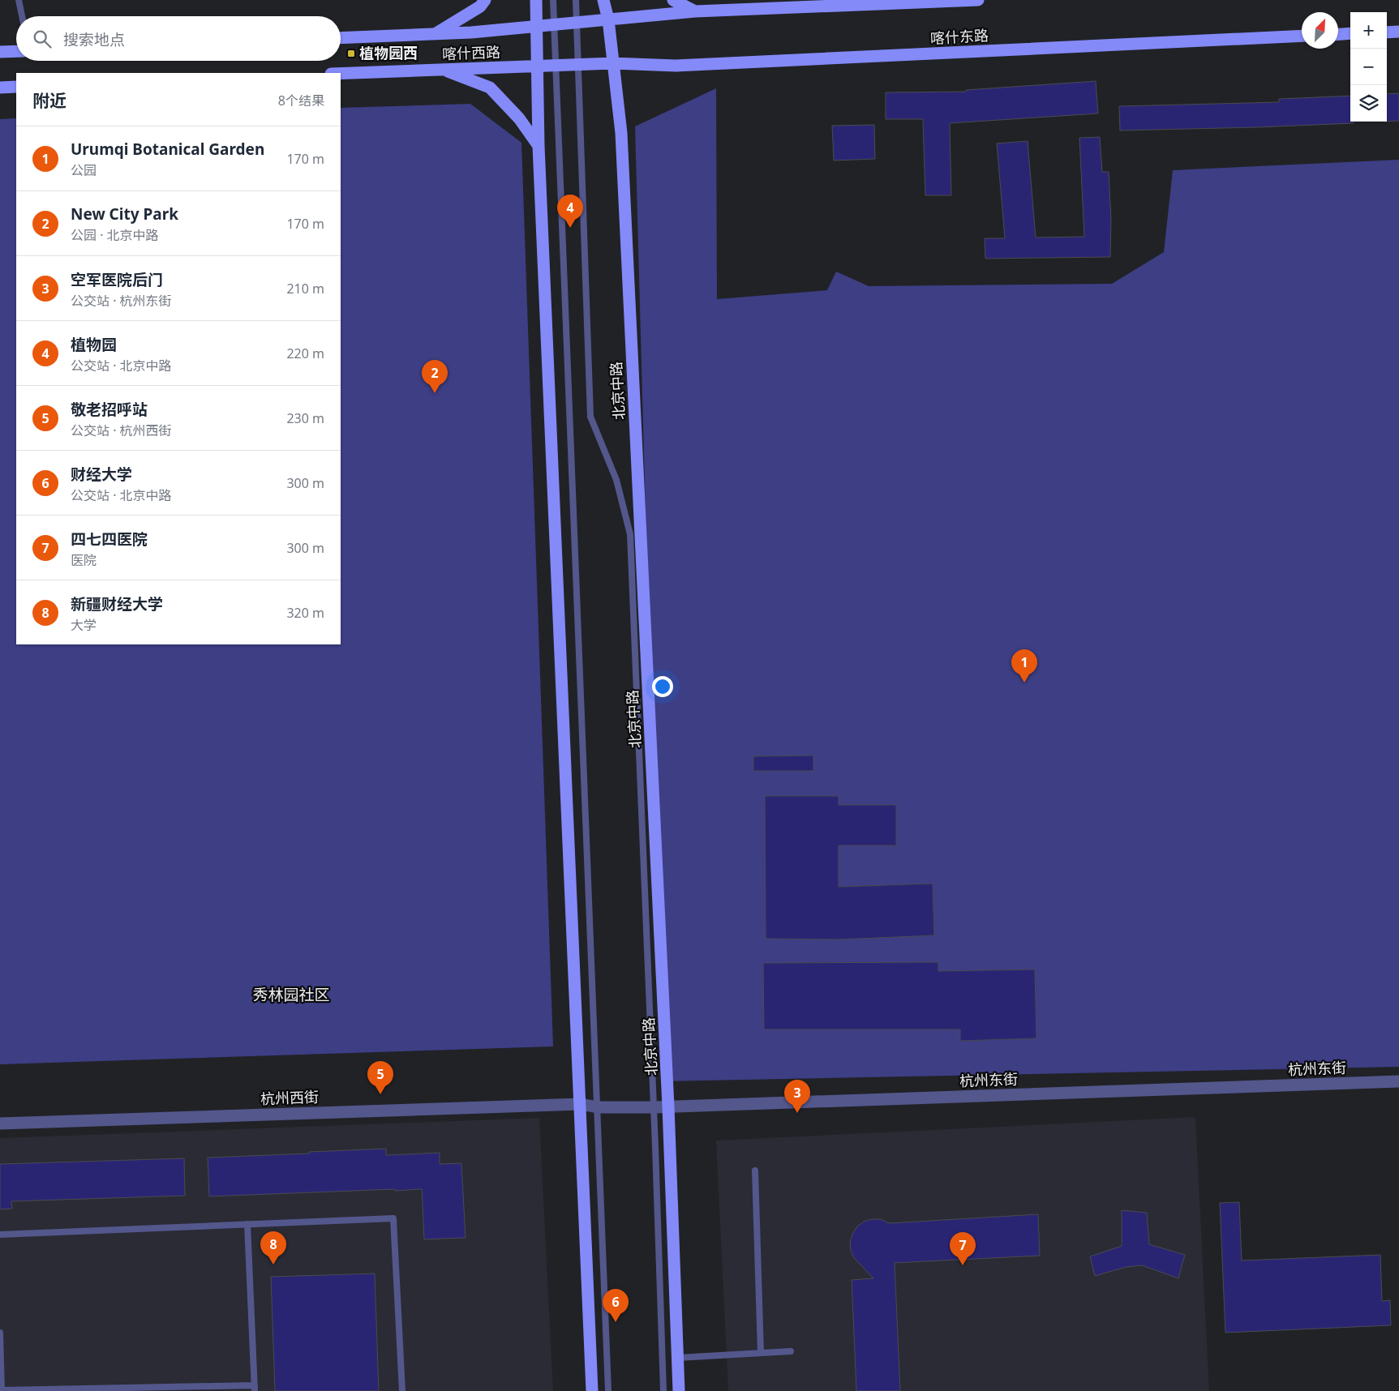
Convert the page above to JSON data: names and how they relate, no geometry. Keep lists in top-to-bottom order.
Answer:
{
  "streets": {
    "main road": ["喀什东路", "喀什西路", "北京中路"],
    "street": ["杭州东街", "杭州西街"]
  },
  "crossings": [
    ["喀什东路", "喀什西路"],
    ["喀什东路", "北京中路"],
    ["喀什西路", "北京中路"],
    ["北京中路", "杭州东街"],
    ["杭州东街", "杭州西街"]
  ],
  "districts": ["秀林园社区"],
  "places": {
    "transit": ["植物园西"]
  },
  "north": "top right",
  "page": {
    "map_buttons": ["+", "−"],
    "search": "搜索地点",
    "heading": ["附近", "8个结果"],
    "list": [
      {
        "mark": "1",
        "name": "Urumqi Botanical Garden",
        "note": "公园",
        "value": "170 m"
      },
      {
        "mark": "2",
        "name": "New City Park",
        "note": "公园 · 北京中路",
        "value": "170 m"
      },
      {
        "mark": "3",
        "name": "空军医院后门",
        "note": "公交站 · 杭州东街",
        "value": "210 m"
      },
      {
        "mark": "4",
        "name": "植物园",
        "note": "公交站 · 北京中路",
        "value": "220 m"
      },
      {
        "mark": "5",
        "name": "敬老招呼站",
        "note": "公交站 · 杭州西街",
        "value": "230 m"
      },
      {
        "mark": "6",
        "name": "财经大学",
        "note": "公交站 · 北京中路",
        "value": "300 m"
      },
      {
        "mark": "7",
        "name": "四七四医院",
        "note": "医院",
        "value": "300 m"
      },
      {
        "mark": "8",
        "name": "新疆财经大学",
        "note": "大学",
        "value": "320 m"
      }
    ],
    "pins": [
      "4",
      "2",
      "1",
      "5",
      "3",
      "8",
      "7",
      "6"
    ]
  }
}
